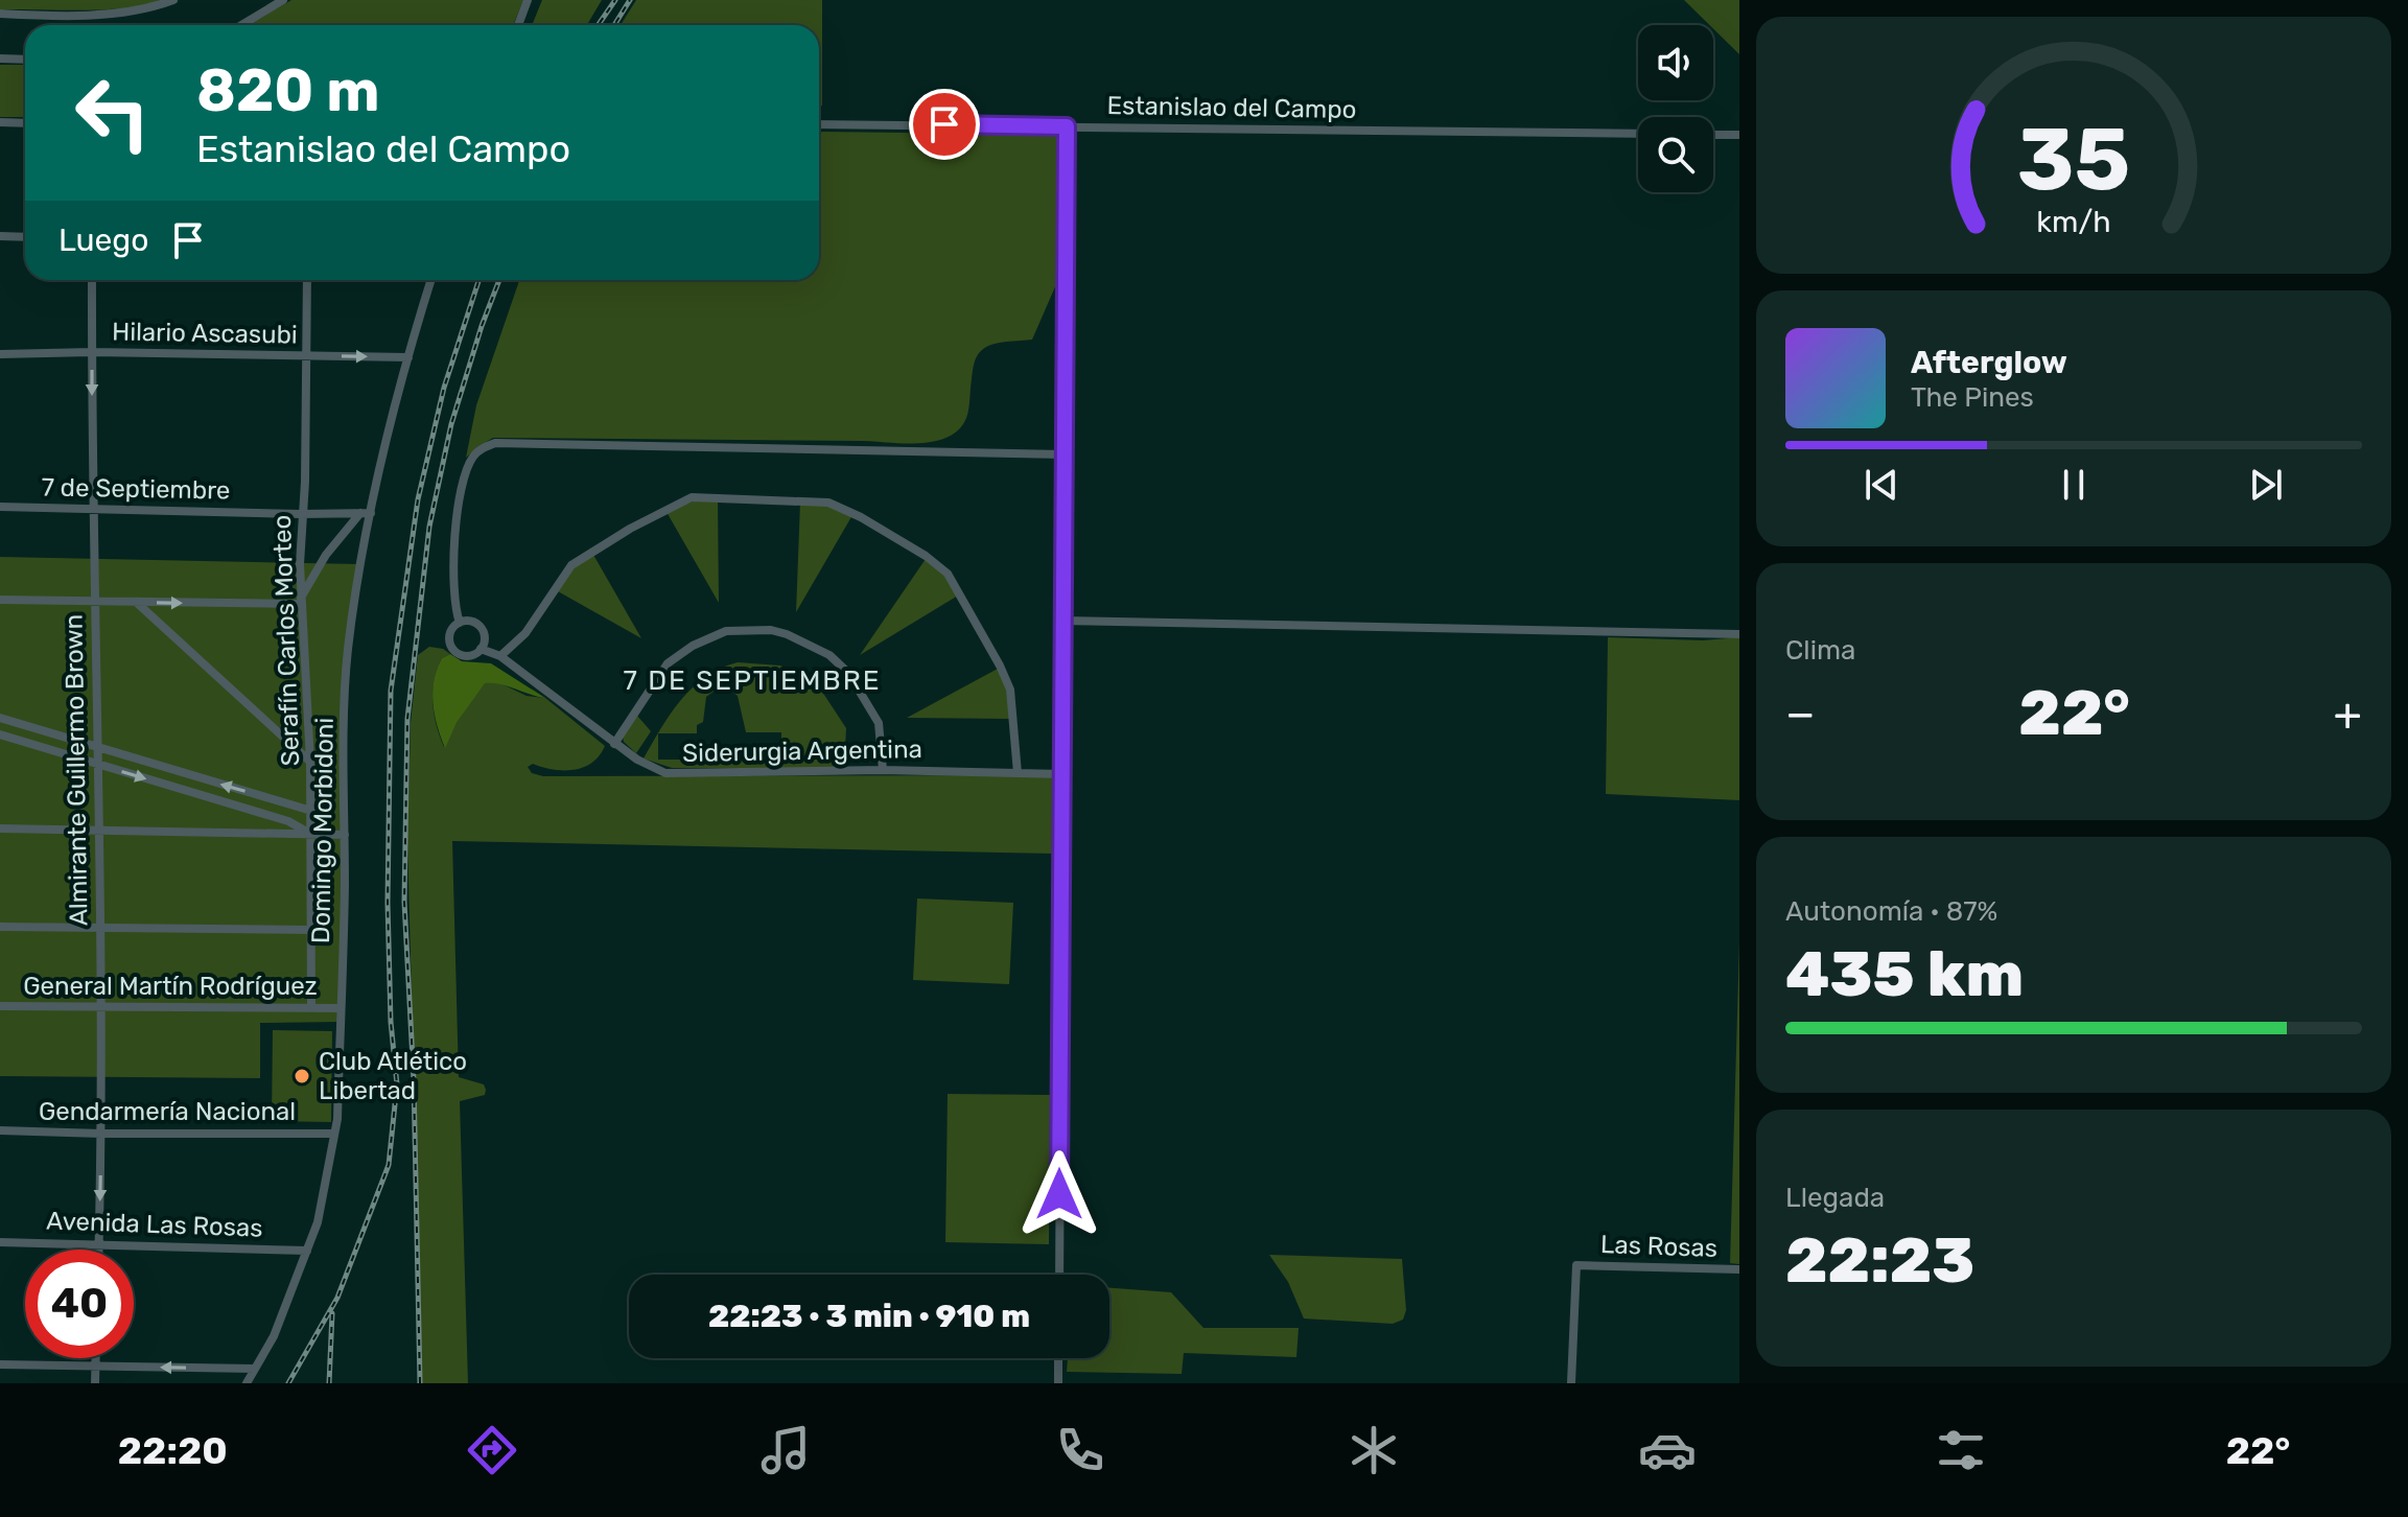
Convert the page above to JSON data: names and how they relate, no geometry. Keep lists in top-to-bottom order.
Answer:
{
  "streets": {
    "street": [
      "Estanislao del Campo",
      "Hilario Ascasubi",
      "7 de Septiembre",
      "Serafín Carlos Morteo",
      "Siderurgia Argentina",
      "Almirante Guillermo Brown",
      "Domingo Morbidoni",
      "General Martín Rodríguez",
      "Gendarmería Nacional",
      "Avenida Las Rosas",
      "Las Rosas"
    ]
  },
  "crossings": [
    ["Hilario Ascasubi", "Serafín Carlos Morteo"],
    ["Hilario Ascasubi", "Almirante Guillermo Brown"],
    ["Hilario Ascasubi", "Domingo Morbidoni"],
    ["7 de Septiembre", "Serafín Carlos Morteo"],
    ["7 de Septiembre", "Almirante Guillermo Brown"],
    ["7 de Septiembre", "Domingo Morbidoni"],
    ["Serafín Carlos Morteo", "General Martín Rodríguez"],
    ["Almirante Guillermo Brown", "General Martín Rodríguez"],
    ["Almirante Guillermo Brown", "Gendarmería Nacional"],
    ["Almirante Guillermo Brown", "Avenida Las Rosas"],
    ["Domingo Morbidoni", "General Martín Rodríguez"],
    ["Domingo Morbidoni", "Gendarmería Nacional"],
    ["Domingo Morbidoni", "Avenida Las Rosas"]
  ],
  "districts": ["7 DE SEPTIEMBRE"],
  "places": ["Club Atlético Libertad"],
  "page": {
    "turn": ["820 m", "Estanislao del Campo"],
    "then": "Luego",
    "song": ["Afterglow", "The Pines"],
    "tile": [
      "Clima",
      ["Autonomía · 87%", "435 km"],
      ["Llegada", "22:23"]
    ],
    "heat": ["−", "22°", "+"],
    "limit": "40",
    "trip": "22:23 · 3 min · 910 m",
    "tabs": ["22:20", "22°"],
    "gauge": ["35", "km/h"]
  }
}
